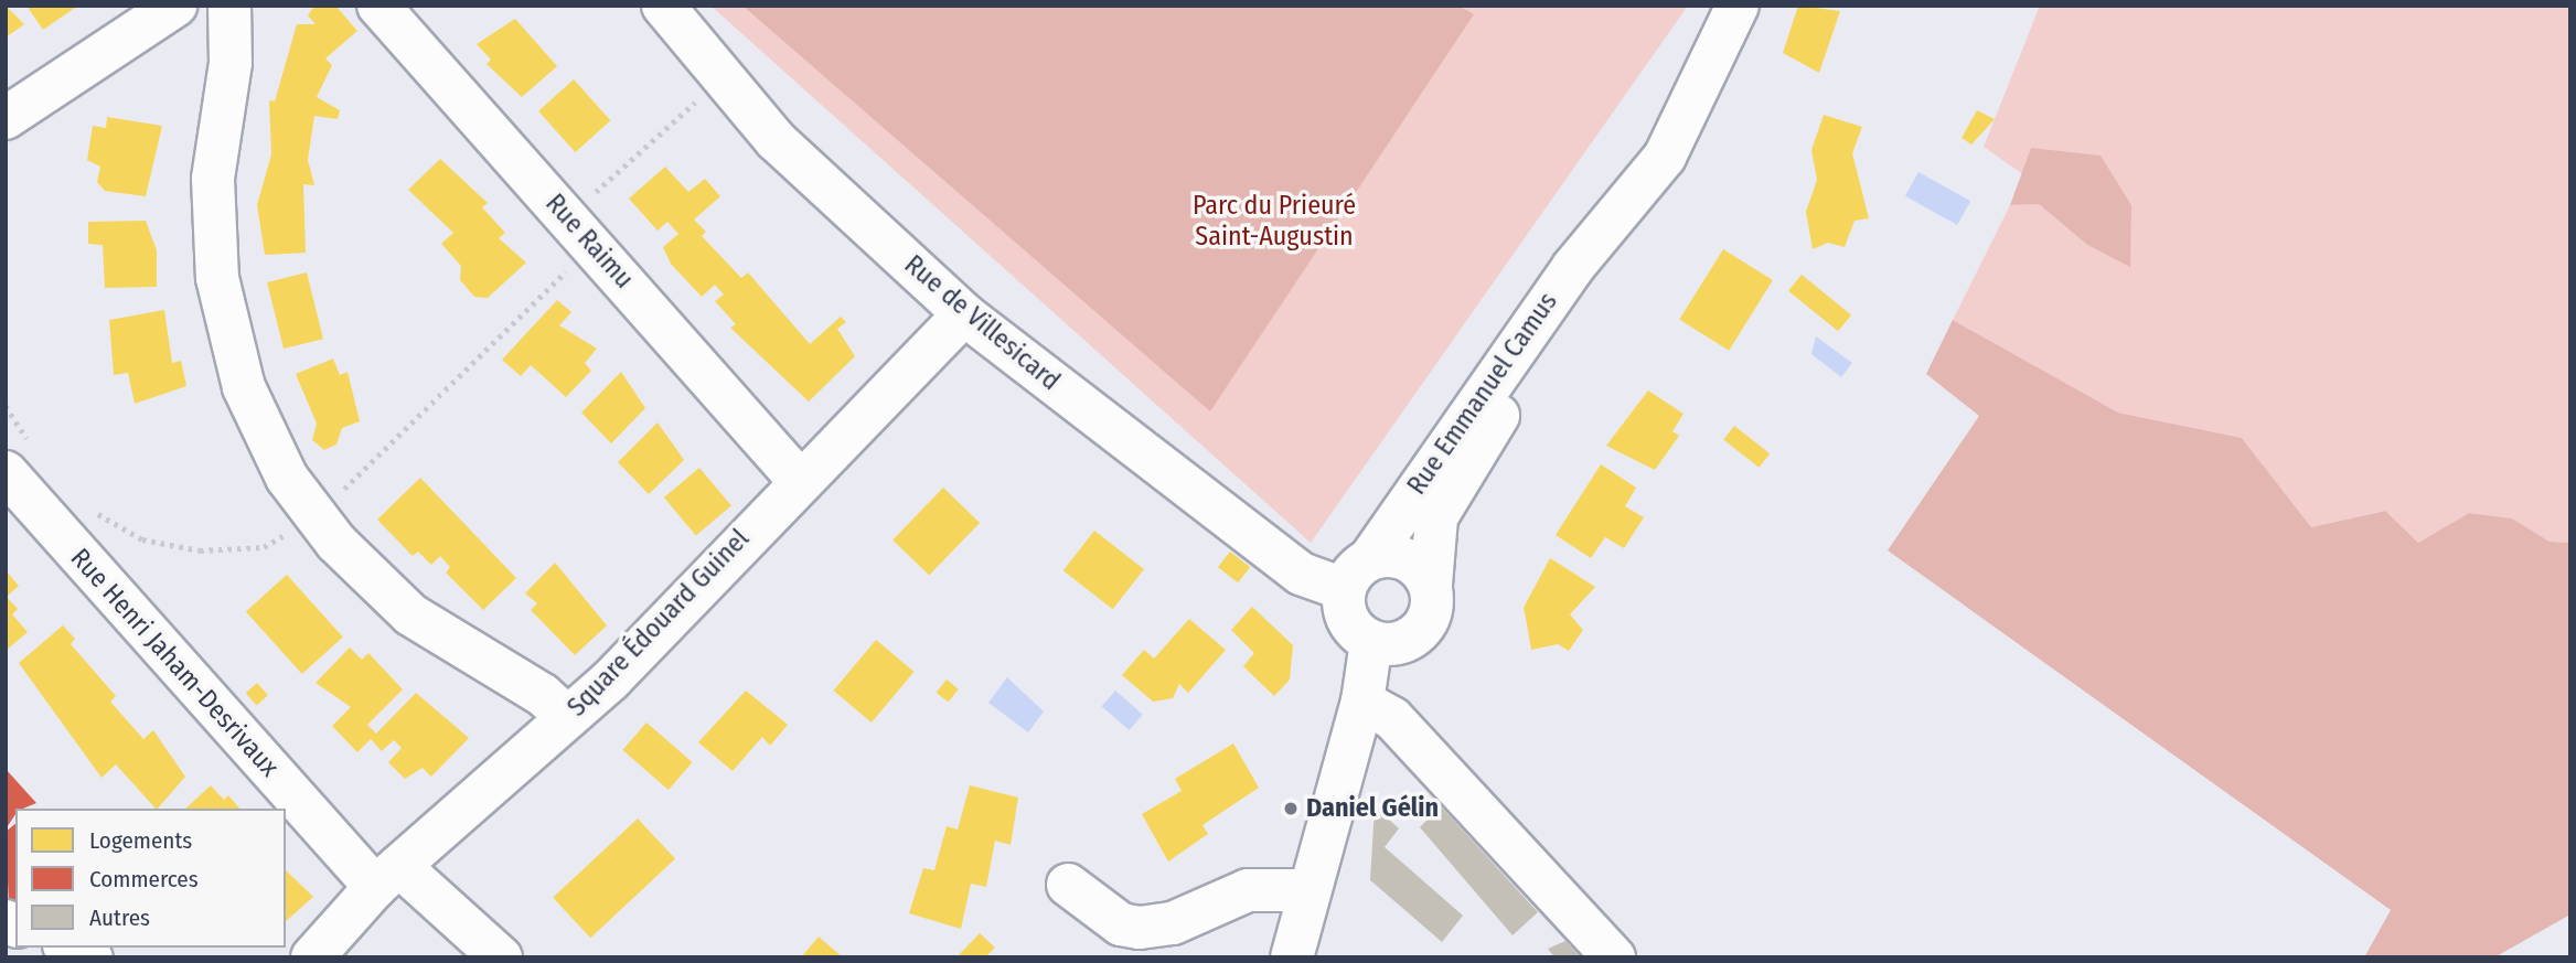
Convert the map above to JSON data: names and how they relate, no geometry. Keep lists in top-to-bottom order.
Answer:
{
  "streets": {
    "street": [
      "Rue Raimu",
      "Rue de Villesicard",
      "Rue Emmanuel Camus",
      "Square Édouard Guinel",
      "Rue Henri Jaham-Desrivaux"
    ]
  },
  "crossings": [
    ["Rue Raimu", "Square Édouard Guinel"],
    ["Rue de Villesicard", "Rue Emmanuel Camus"],
    ["Rue de Villesicard", "Square Édouard Guinel"],
    ["Square Édouard Guinel", "Rue Henri Jaham-Desrivaux"]
  ],
  "parks": ["Parc du Prieuré Saint-Augustin"],
  "places": ["Daniel Gélin"],
  "legend": ["Logements", "Commerces", "Autres"]
}
